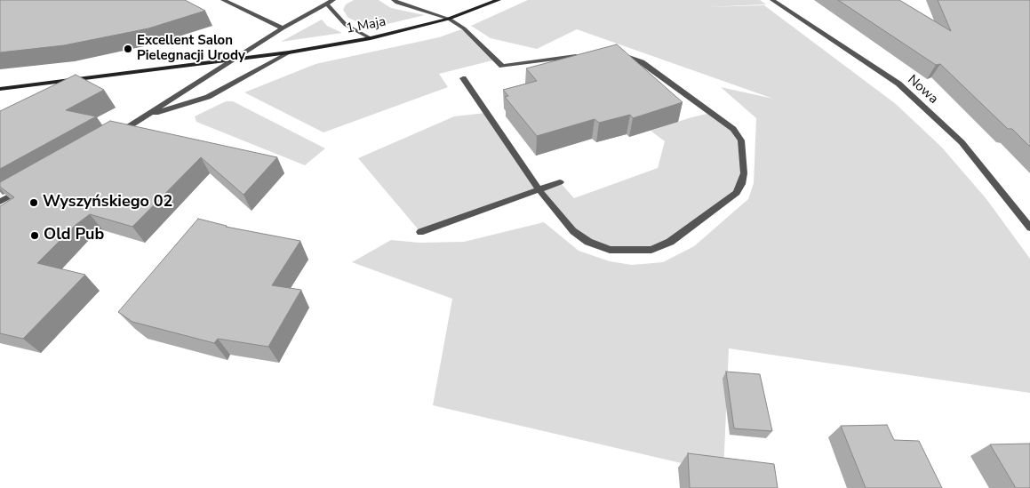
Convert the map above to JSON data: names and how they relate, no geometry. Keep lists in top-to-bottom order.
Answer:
{
  "streets": {
    "street": ["1 Maja", "Nowa"]
  },
  "places": ["Excellent Salon Pielegnacji Urody", "Wyszyńskiego 02", "Old Pub"]
}
